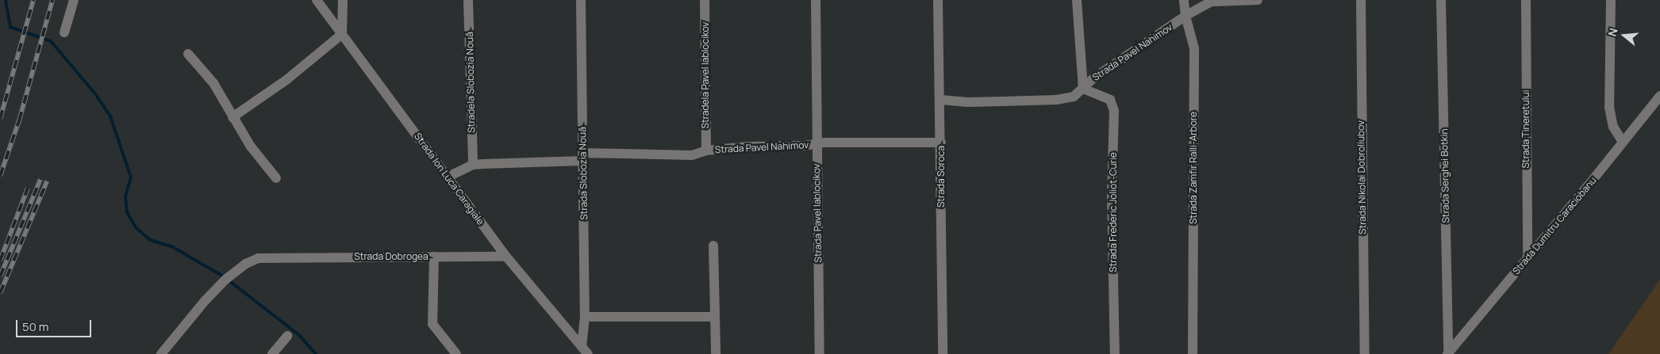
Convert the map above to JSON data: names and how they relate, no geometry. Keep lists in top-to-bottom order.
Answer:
{
  "streets": {
    "street": [
      "Strada Pavel Nahimov",
      "Stradela Pavel Iablocikov",
      "Stradela Slobozia Nouă",
      "Strada Tineretului",
      "Strada Zamfir Ralli-Arbore",
      "Strada Slobozia Nouă",
      "Strada Serghei Botkin",
      "Strada Soroca",
      "Strada Nikolai Dobroliubov",
      "Strada Ion Luca Caragiale",
      "Strada Frederic Joliot-Curie",
      "Strada Pavel Iablocikov",
      "Strada Dumitru Caraciobanu",
      "Strada Dobrogea"
    ]
  },
  "crossings": [
    ["Strada Pavel Nahimov", "Stradela Pavel Iablocikov"],
    ["Strada Pavel Nahimov", "Stradela Slobozia Nouă"],
    ["Strada Pavel Nahimov", "Strada Zamfir Ralli-Arbore"],
    ["Strada Pavel Nahimov", "Strada Slobozia Nouă"],
    ["Strada Pavel Nahimov", "Strada Soroca"],
    ["Strada Pavel Nahimov", "Strada Ion Luca Caragiale"],
    ["Strada Pavel Nahimov", "Strada Frederic Joliot-Curie"],
    ["Strada Pavel Nahimov", "Strada Pavel Iablocikov"],
    ["Strada Tineretului", "Strada Dumitru Caraciobanu"],
    ["Strada Slobozia Nouă", "Strada Ion Luca Caragiale"],
    ["Strada Serghei Botkin", "Strada Dumitru Caraciobanu"],
    ["Strada Ion Luca Caragiale", "Strada Dobrogea"]
  ],
  "scale_bar": "50 m",
  "north": "left"
}
